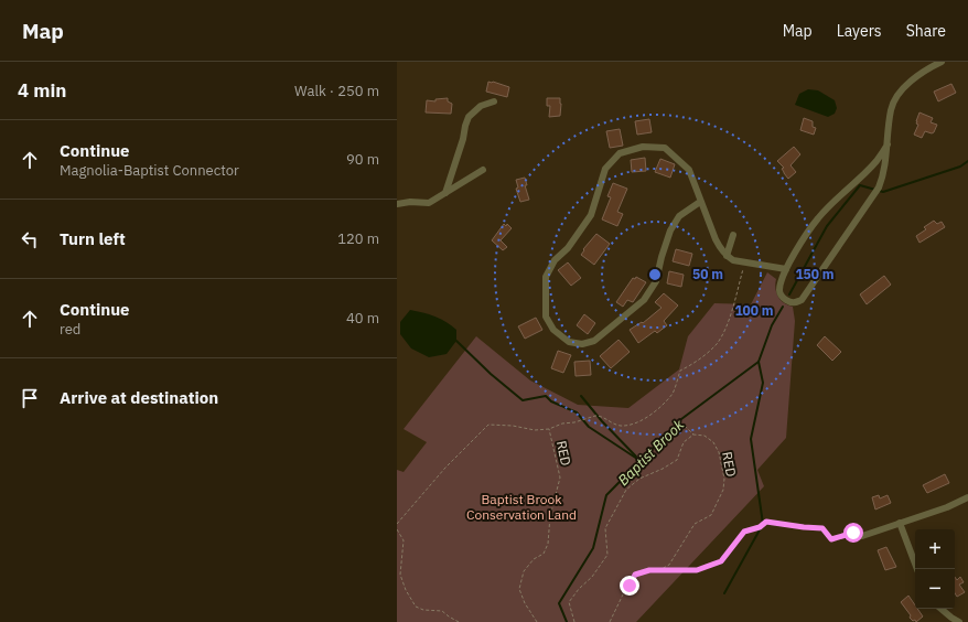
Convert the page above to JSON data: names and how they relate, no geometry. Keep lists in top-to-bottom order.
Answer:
{
  "streets": {
    "path": ["RED"]
  },
  "water": ["Baptist Brook"],
  "parks": ["Baptist Brook Conservation Land"],
  "page": {
    "header": "Map",
    "nav": ["Map", "Layers", "Share"],
    "heading": ["4 min", "Walk · 250 m"],
    "list": [
      ["Continue", "Magnolia-Baptist Connector", "90 m"],
      ["Turn left", "120 m"],
      ["Continue", "red", "40 m"],
      "Arrive at destination"
    ],
    "map_buttons": ["+", "−"]
  },
  "rings": ["50 m", "150 m", "100 m"]
}
